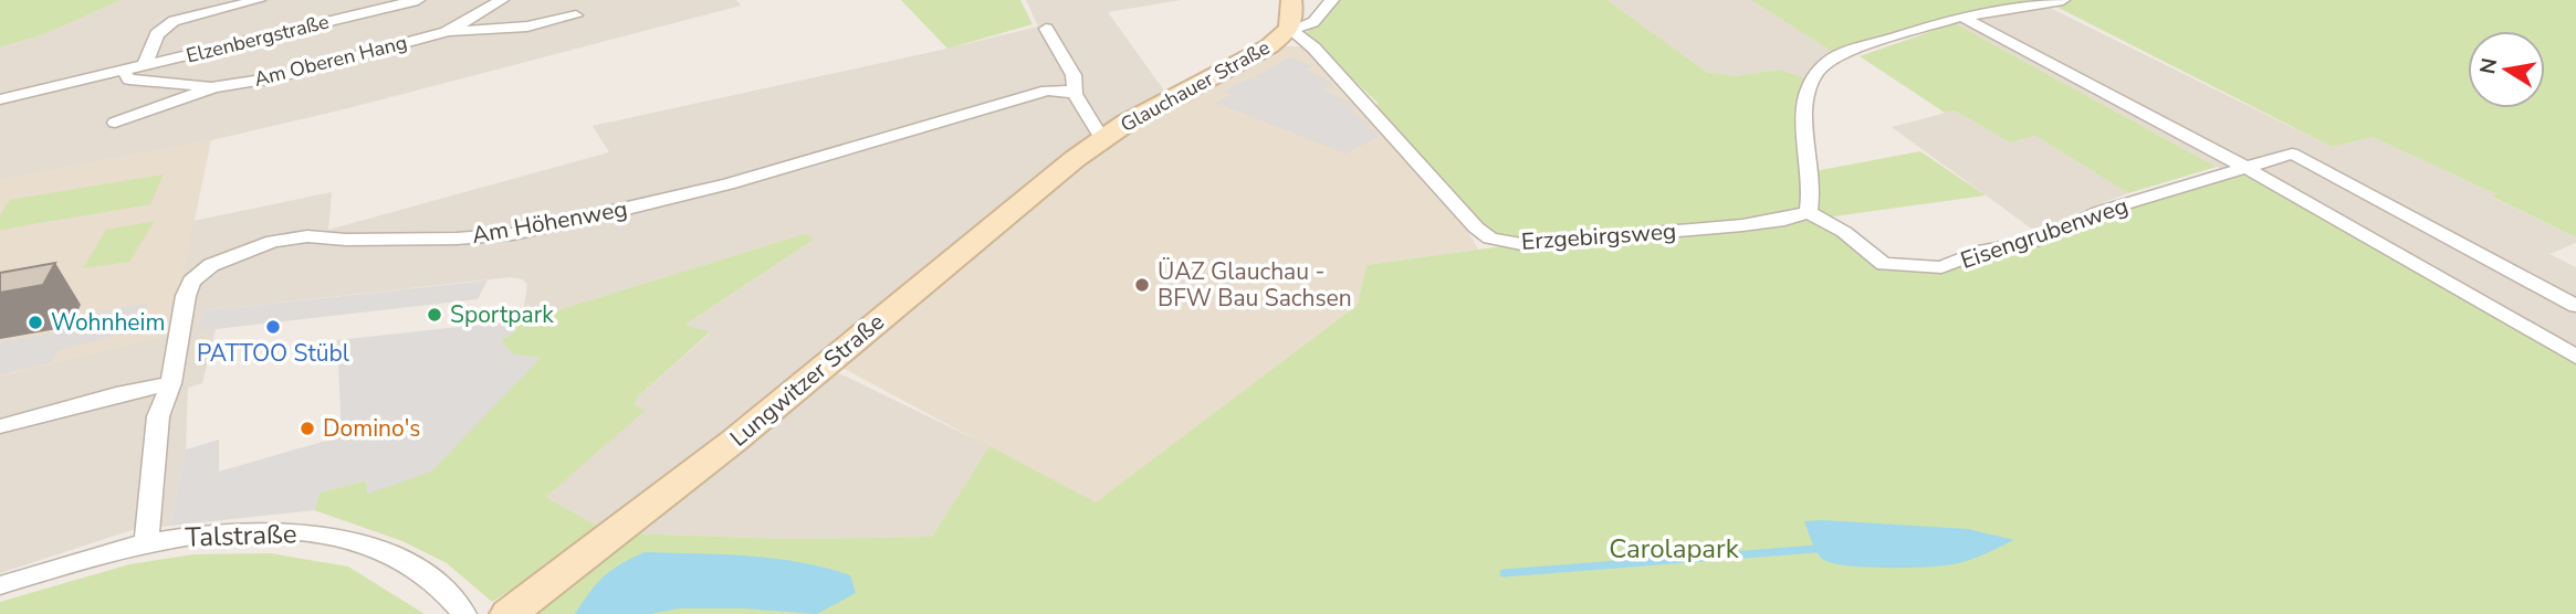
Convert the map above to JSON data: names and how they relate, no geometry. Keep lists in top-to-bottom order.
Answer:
{
  "streets": {
    "street": [
      "Elzenbergstraße",
      "Am Oberen Hang",
      "Glauchauer Straße",
      "Am Höhenweg",
      "Eisengrubenweg",
      "Erzgebirgsweg",
      "Lungwitzer Straße",
      "Talstraße"
    ]
  },
  "crossings": [
    ["Elzenbergstraße", "Am Oberen Hang"],
    ["Glauchauer Straße", "Am Höhenweg"],
    ["Glauchauer Straße", "Erzgebirgsweg"],
    ["Glauchauer Straße", "Lungwitzer Straße"],
    ["Am Höhenweg", "Talstraße"],
    ["Eisengrubenweg", "Erzgebirgsweg"]
  ],
  "parks": ["Carolapark"],
  "places": [
    "ÜAZ Glauchau - BFW Bau Sachsen",
    "Sportpark",
    "Wohnheim",
    "PATTOO Stübl",
    "Domino's"
  ],
  "north": "left"
}
